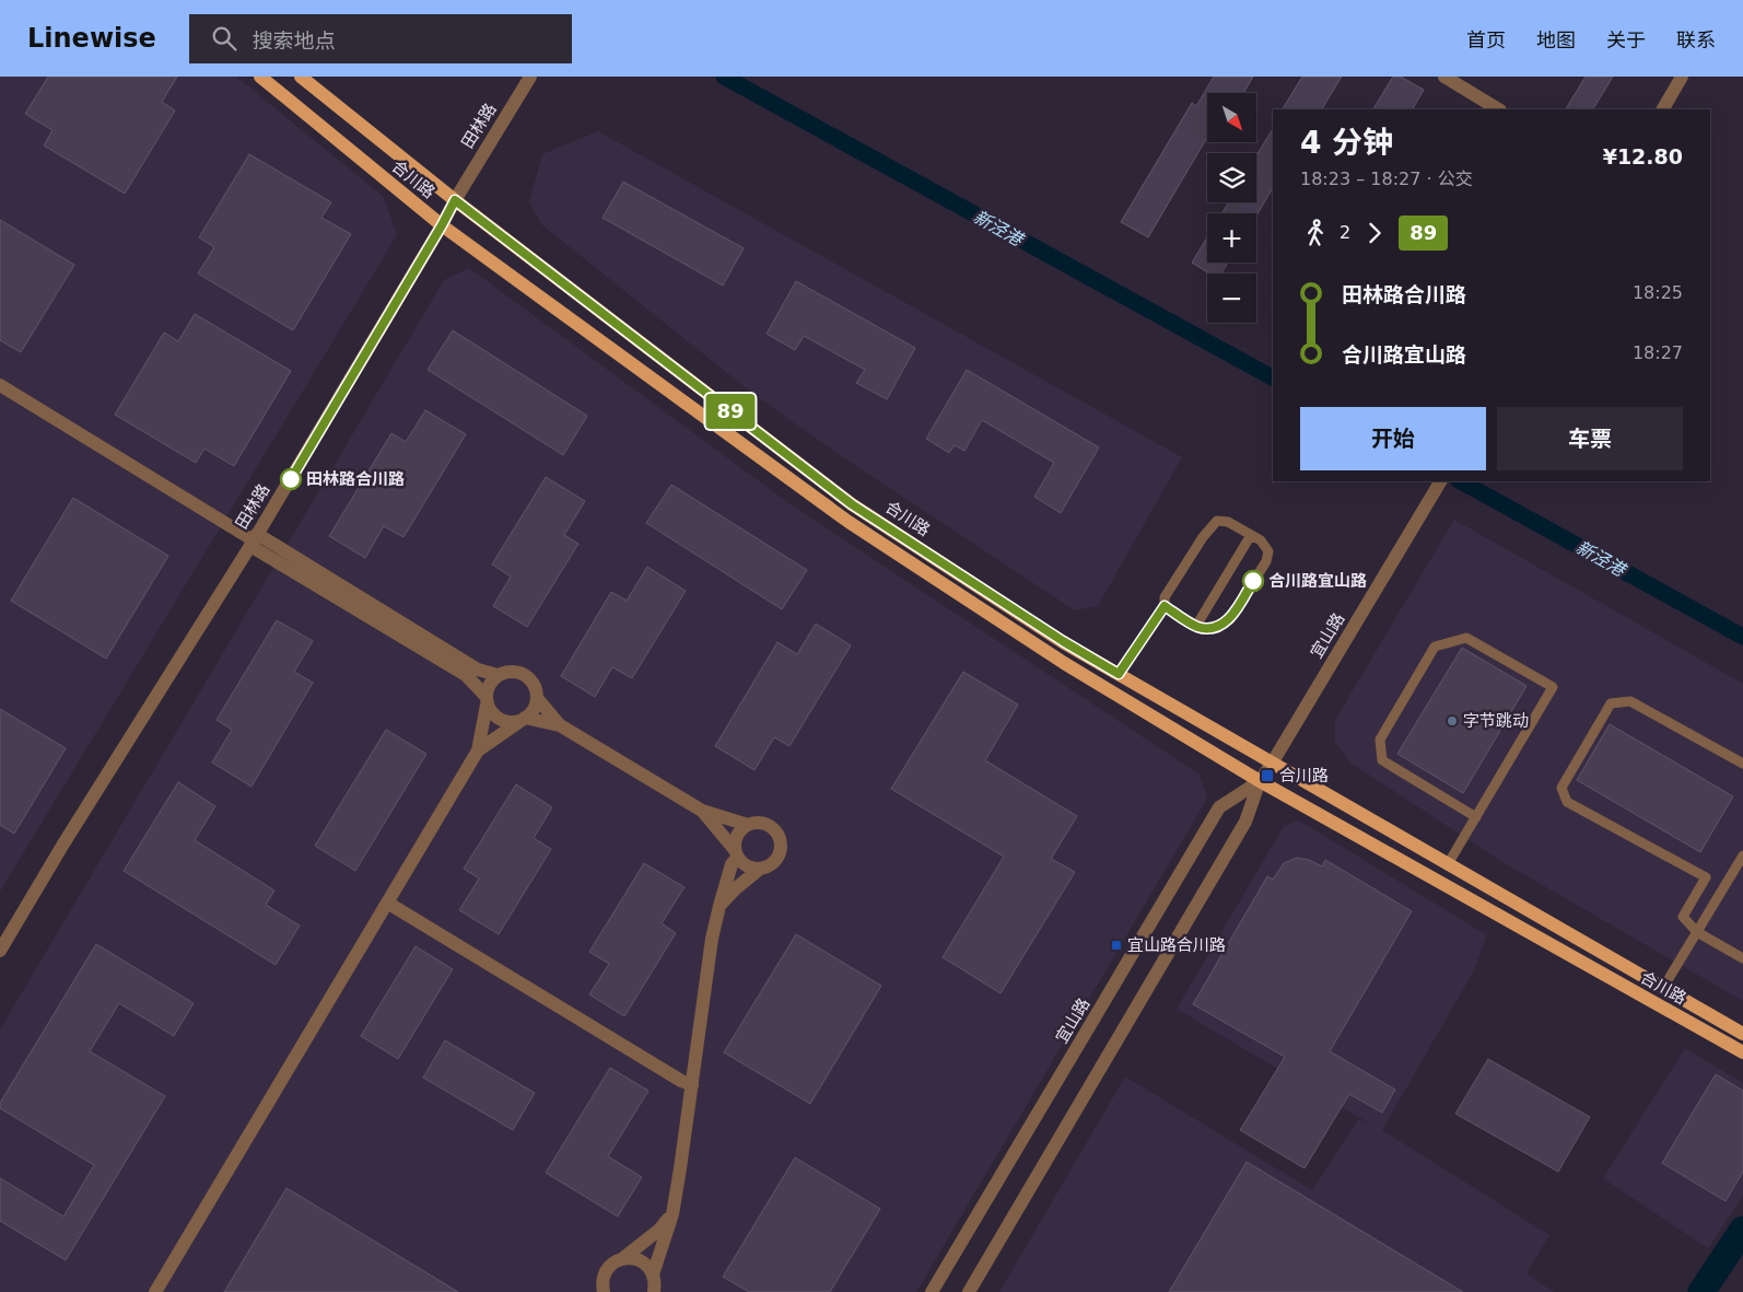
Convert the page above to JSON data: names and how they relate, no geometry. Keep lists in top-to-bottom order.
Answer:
{
  "streets": {
    "main road": ["合川路"],
    "street": ["田林路", "宜山路"]
  },
  "crossings": [
    ["田林路", "合川路"],
    ["合川路", "宜山路"]
  ],
  "water": ["新泾港"],
  "places": {
    "other": ["田林路合川路", "合川路宜山路", "字节跳动"],
    "transit": ["合川路", "宜山路合川路"]
  },
  "lines": ["bus line 89"],
  "north": "bottom right",
  "page": {
    "header": "Linewise",
    "search": "搜索地点",
    "nav": [
      "首页",
      "地图",
      "关于",
      "联系"
    ],
    "on_map": "89",
    "map_buttons": ["+", "−"],
    "heading": ["4 分钟", "18:23 – 18:27 · 公交", "¥12.80"],
    "legs": ["2", "89"],
    "list": [
      {
        "name": "田林路合川路",
        "value": "18:25"
      },
      {
        "name": "合川路宜山路",
        "value": "18:27"
      }
    ],
    "buttons": ["开始", "车票"]
  }
}
